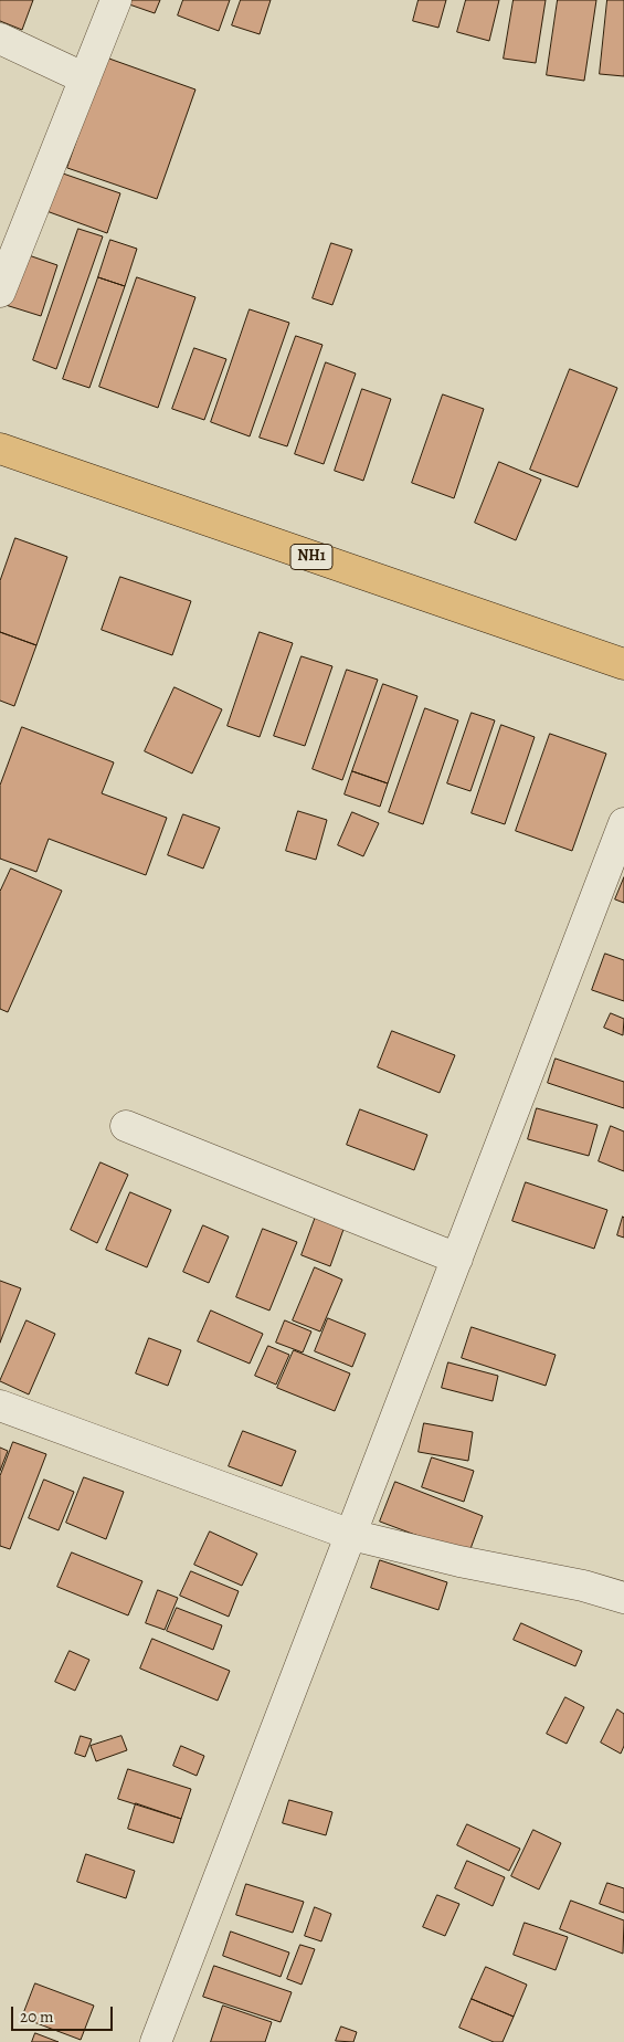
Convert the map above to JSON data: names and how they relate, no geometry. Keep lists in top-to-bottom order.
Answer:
{
  "streets": {
    "highway": ["NH1"]
  },
  "scale_bar": "20 m"
}
